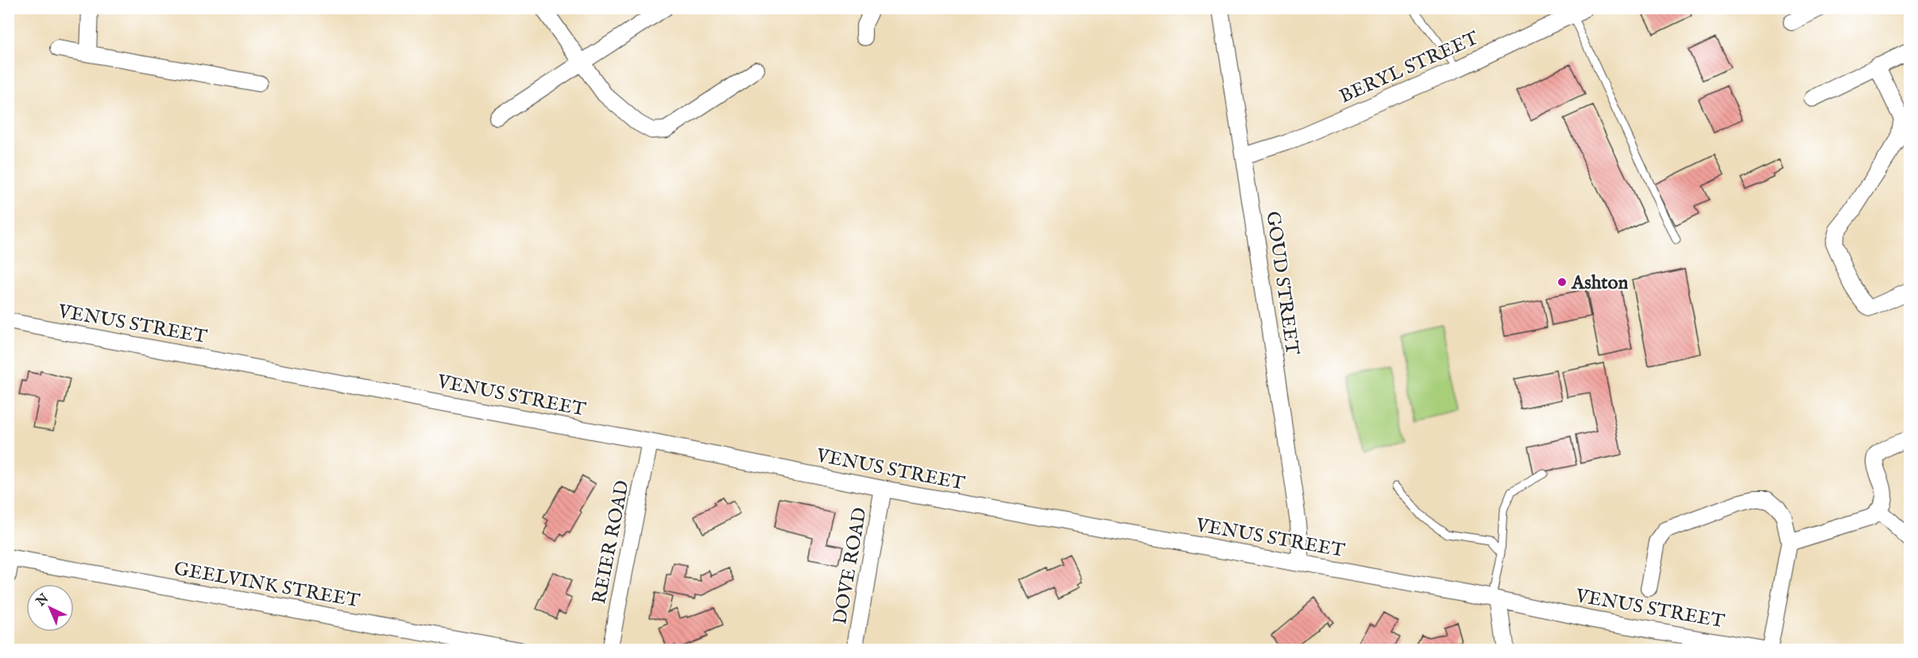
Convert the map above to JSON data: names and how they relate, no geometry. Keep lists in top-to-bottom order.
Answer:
{
  "streets": {
    "street": [
      "BERYL STREET",
      "GOUD STREET",
      "VENUS STREET",
      "REIER ROAD",
      "DOVE ROAD",
      "GEELVINK STREET"
    ]
  },
  "crossings": [
    ["BERYL STREET", "GOUD STREET"],
    ["GOUD STREET", "VENUS STREET"],
    ["VENUS STREET", "REIER ROAD"],
    ["VENUS STREET", "DOVE ROAD"]
  ],
  "places": ["Ashton"],
  "north": "top left"
}
